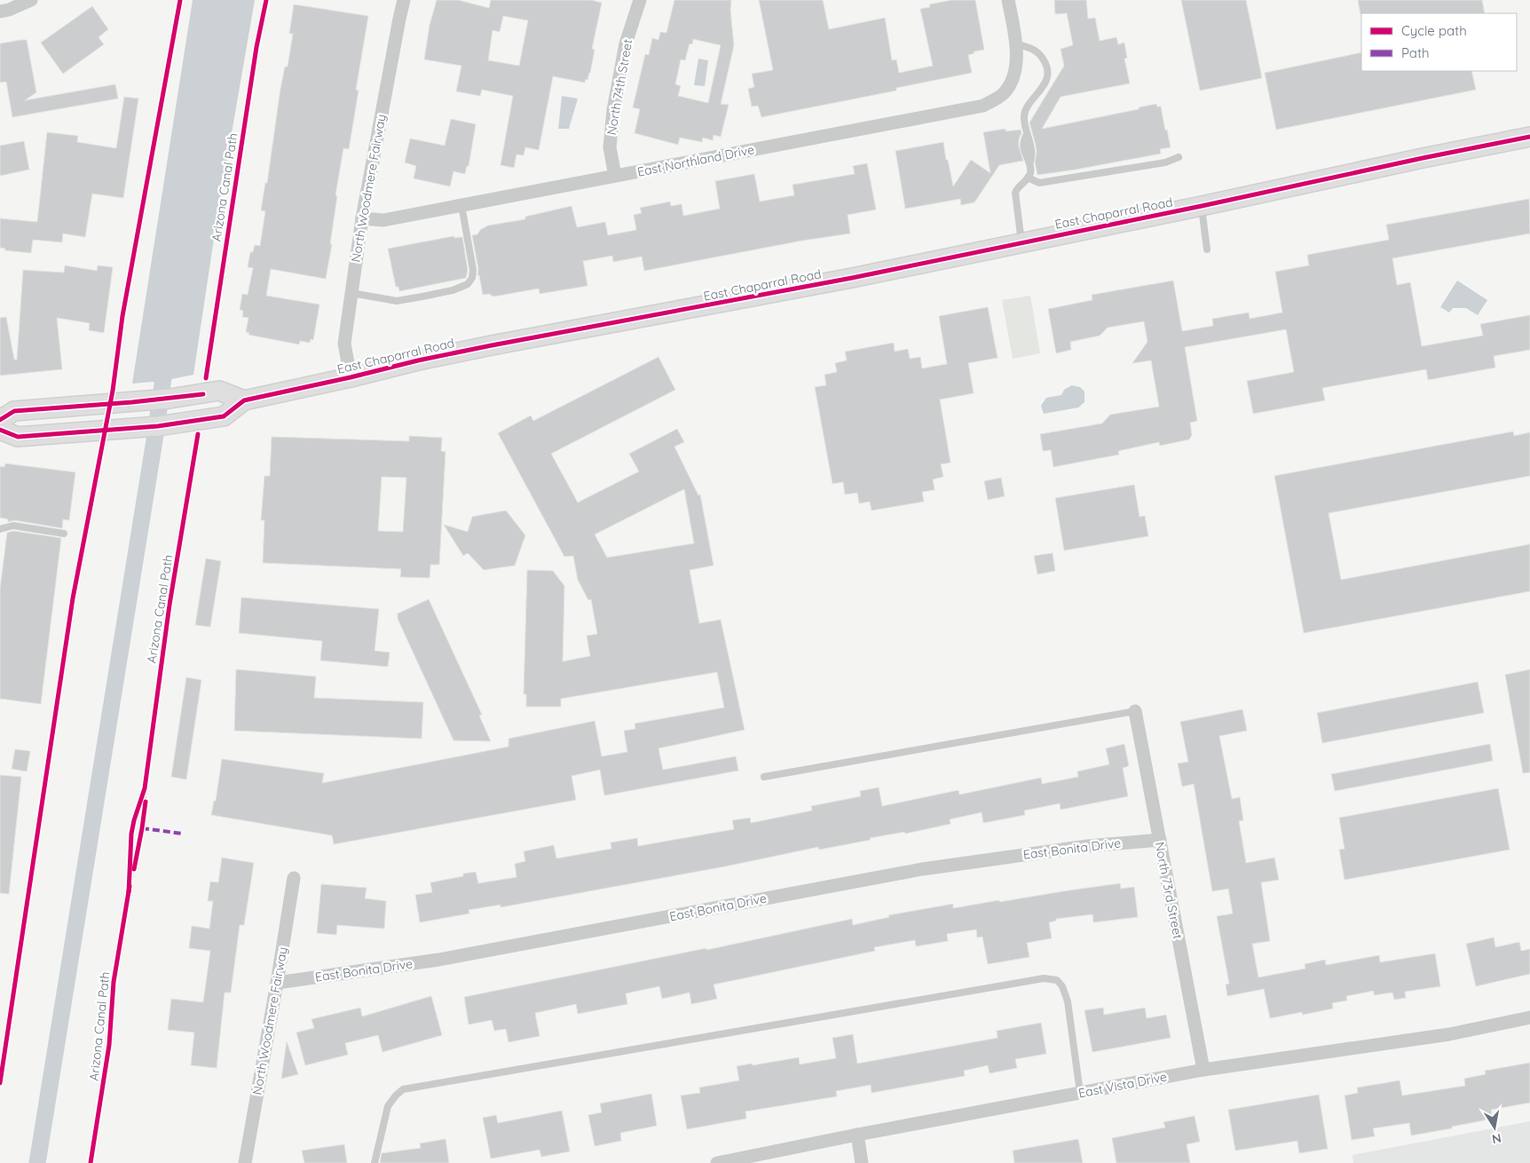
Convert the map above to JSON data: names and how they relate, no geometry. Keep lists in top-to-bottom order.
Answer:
{
  "streets": {
    "main road": ["East Chaparral Road"],
    "street": [
      "North 74th Street",
      "East Northland Drive",
      "North Woodmere Fairway",
      "East Bonita Drive",
      "North 73rd Street",
      "East Vista Drive"
    ],
    "cycle path": ["Arizona Canal Path"]
  },
  "crossings": [
    ["North 74th Street", "East Northland Drive"],
    ["East Northland Drive", "North Woodmere Fairway"],
    ["Arizona Canal Path", "East Chaparral Road"],
    ["North Woodmere Fairway", "East Chaparral Road"],
    ["North Woodmere Fairway", "East Bonita Drive"],
    ["East Bonita Drive", "North 73rd Street"],
    ["North 73rd Street", "East Vista Drive"]
  ],
  "legend": ["Cycle path", "Path"],
  "north": "bottom"
}
